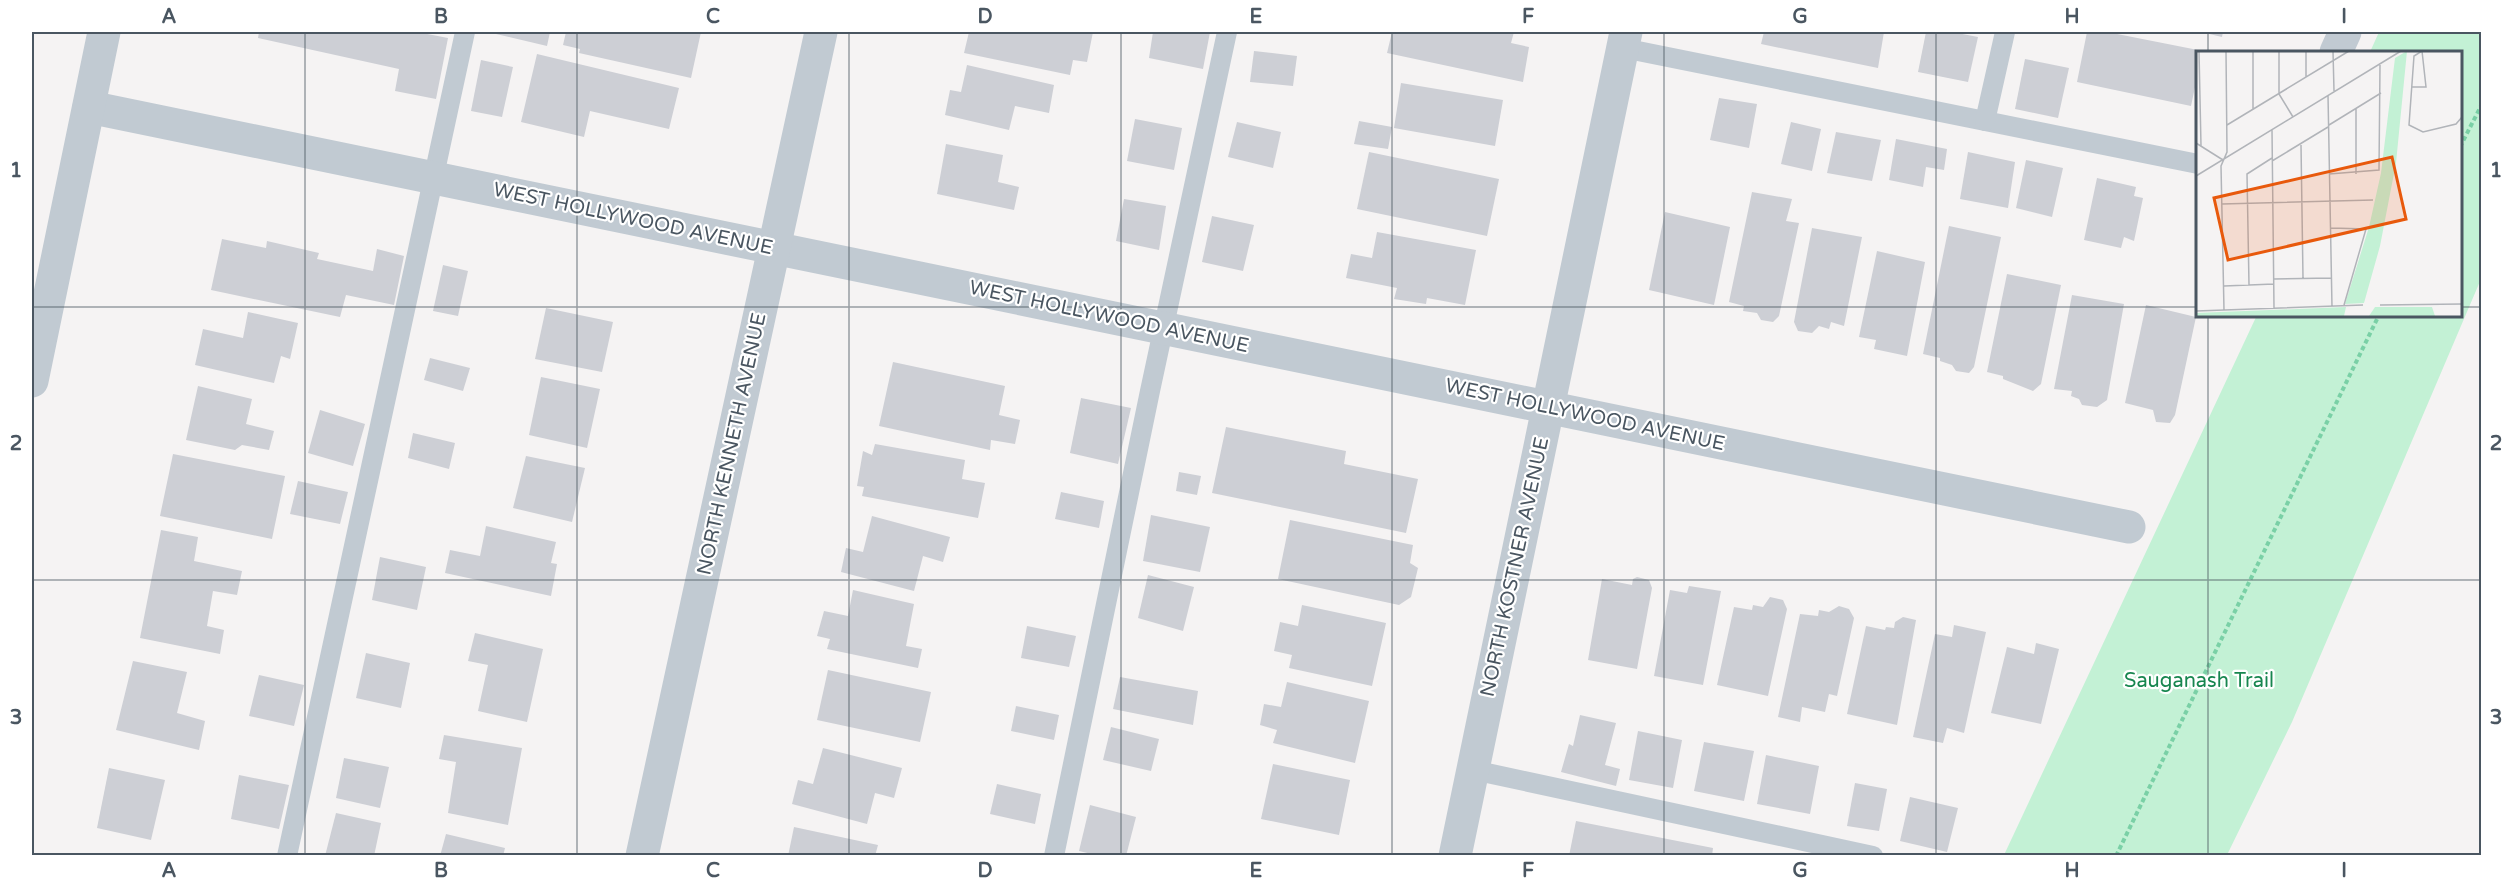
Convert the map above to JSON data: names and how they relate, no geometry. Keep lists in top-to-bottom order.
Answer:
{
  "streets": {
    "street": ["WEST HOLLYWOOD AVENUE", "NORTH KENNETH AVENUE", "NORTH KOSTNER AVENUE"]
  },
  "crossings": [
    ["WEST HOLLYWOOD AVENUE", "NORTH KENNETH AVENUE"],
    ["WEST HOLLYWOOD AVENUE", "NORTH KOSTNER AVENUE"]
  ],
  "parks": ["Sauganash Trail"],
  "grid": {
    "columns": [
      "A",
      "B",
      "C",
      "D",
      "E",
      "F",
      "G",
      "H",
      "I"
    ],
    "rows": ["1", "2", "3"]
  }
}
